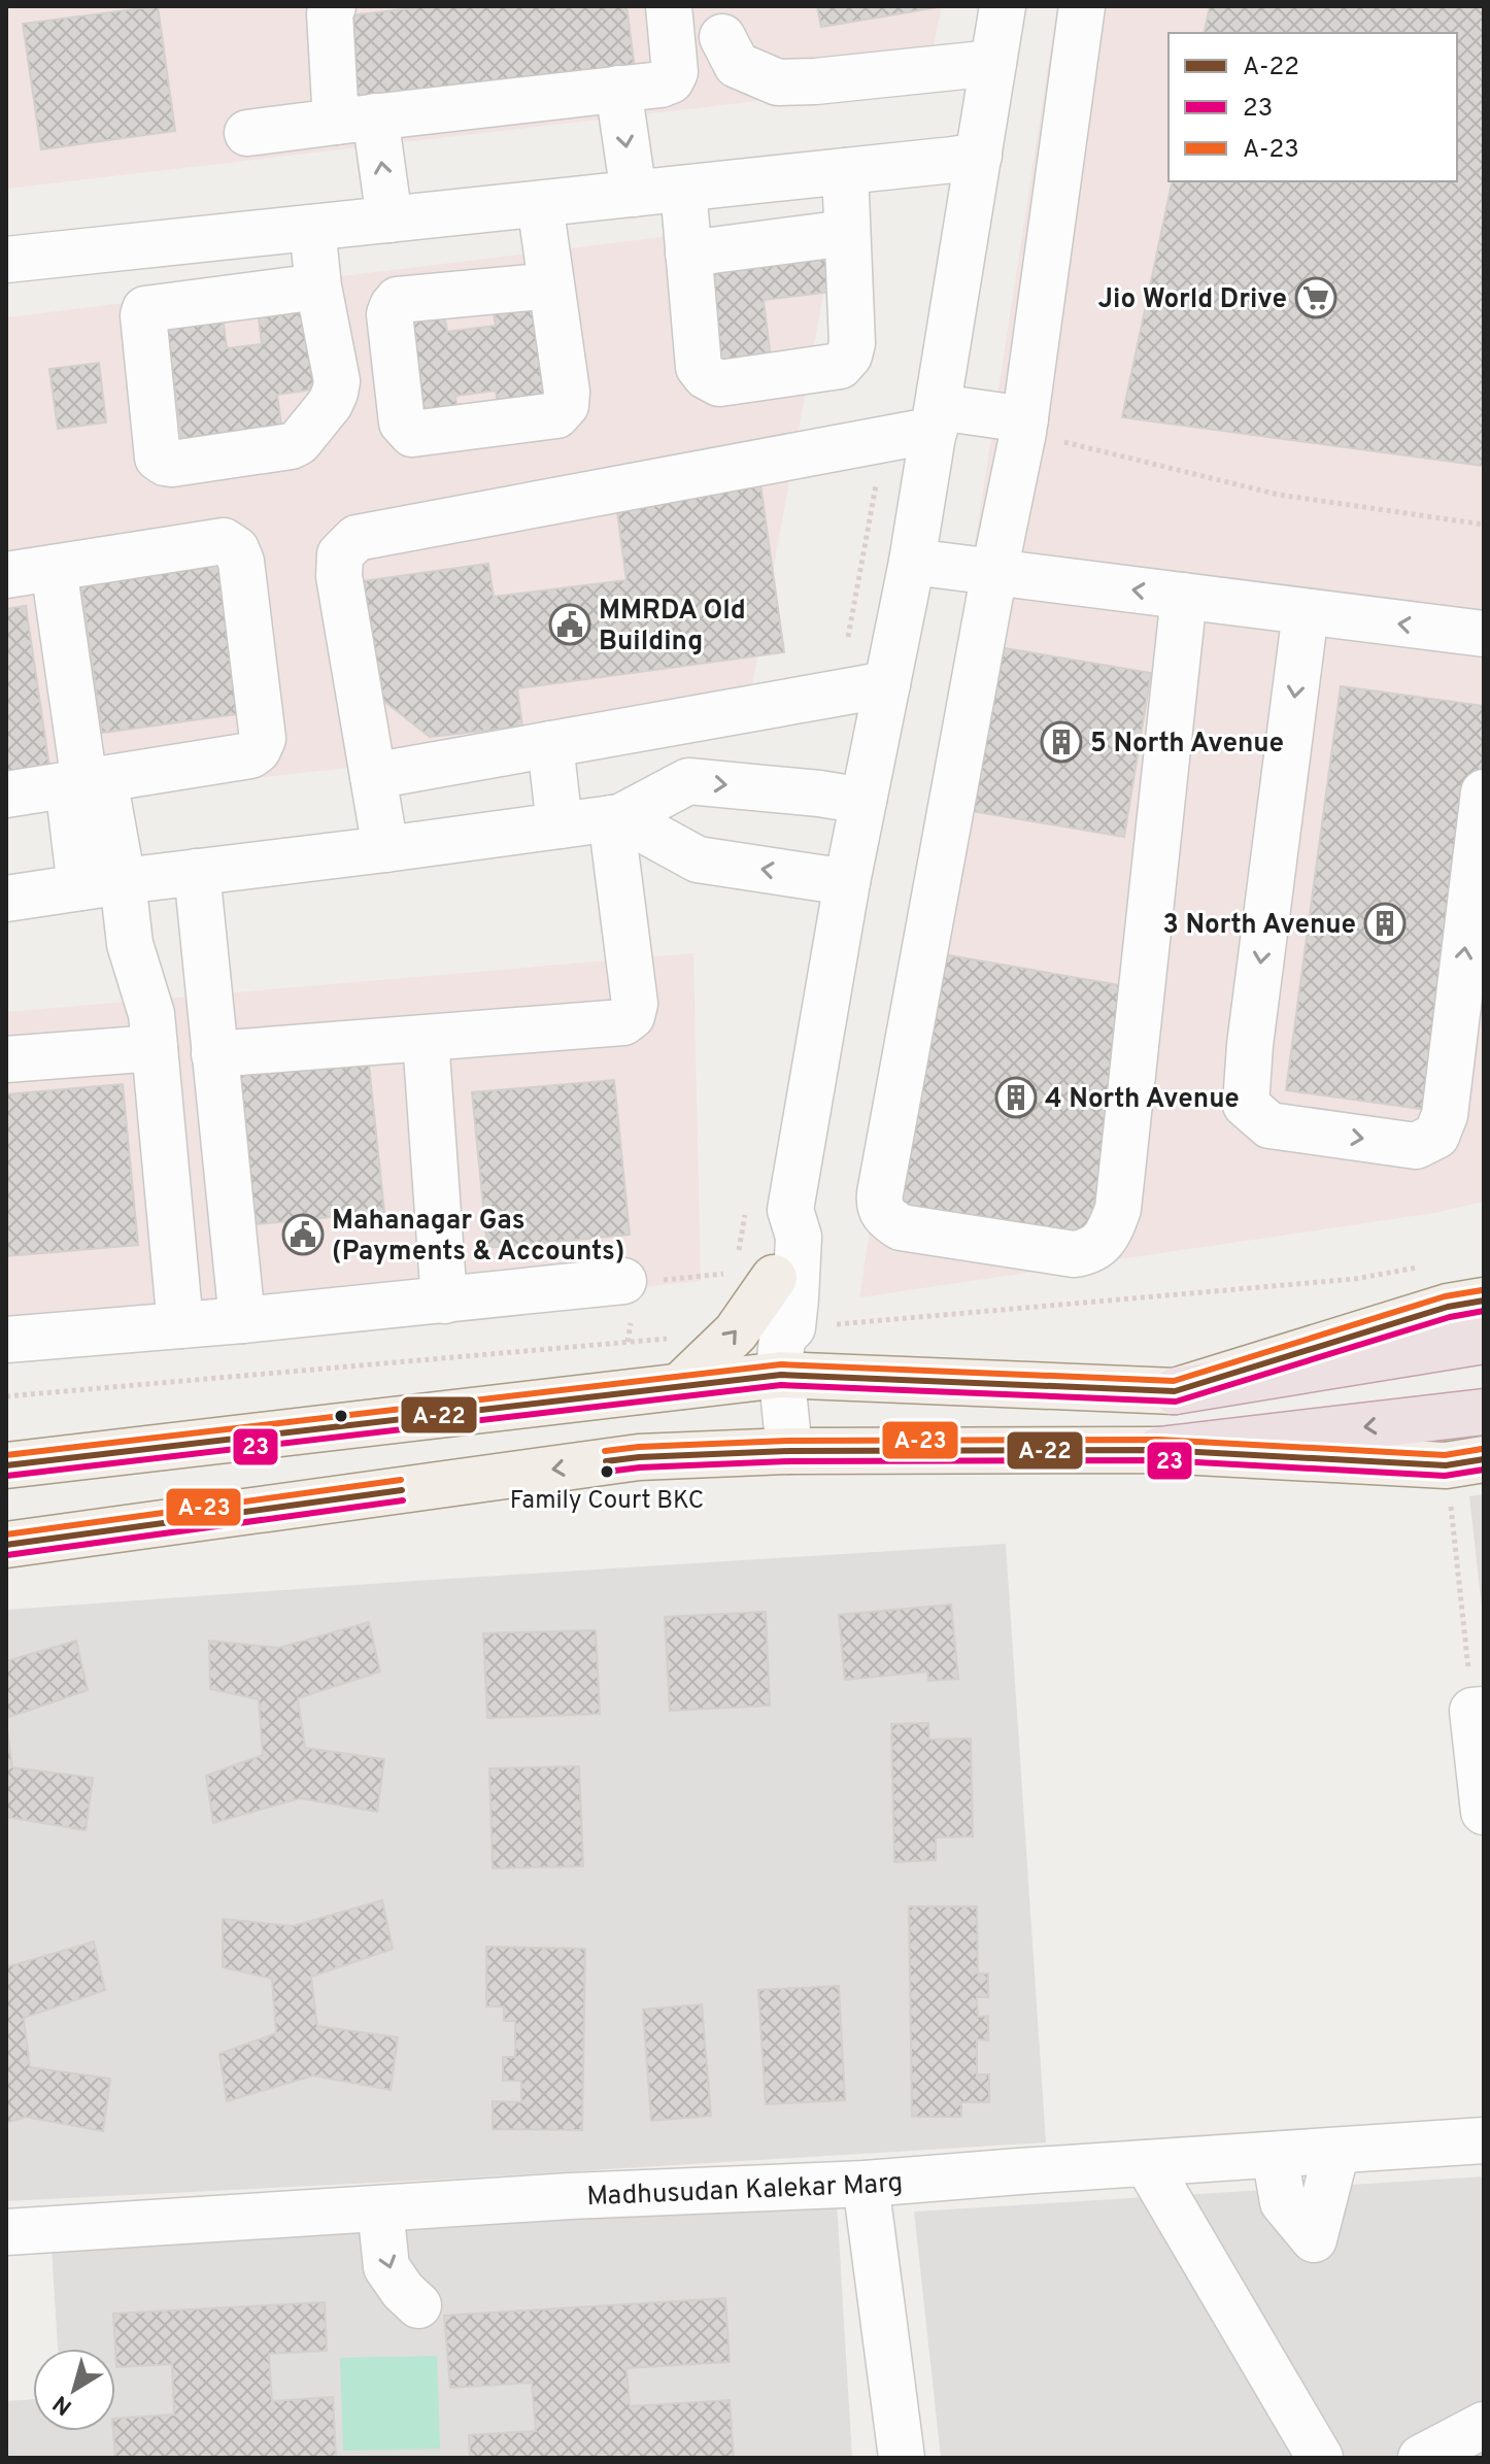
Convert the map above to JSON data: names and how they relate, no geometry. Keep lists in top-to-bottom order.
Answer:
{
  "streets": {
    "street": ["Madhusudan Kalekar Marg"]
  },
  "places": {
    "supermarket": ["Jio World Drive"],
    "public building": ["MMRDA Old Building", "Mahanagar Gas (Payments & Accounts)"],
    "building": ["5 North Avenue", "3 North Avenue", "4 North Avenue"],
    "other": ["Family Court BKC"]
  },
  "lines": ["transit line A-23", "transit line A-22", "transit line 23"],
  "legend": ["A-22", "23", "A-23"],
  "north": "bottom left"
}
